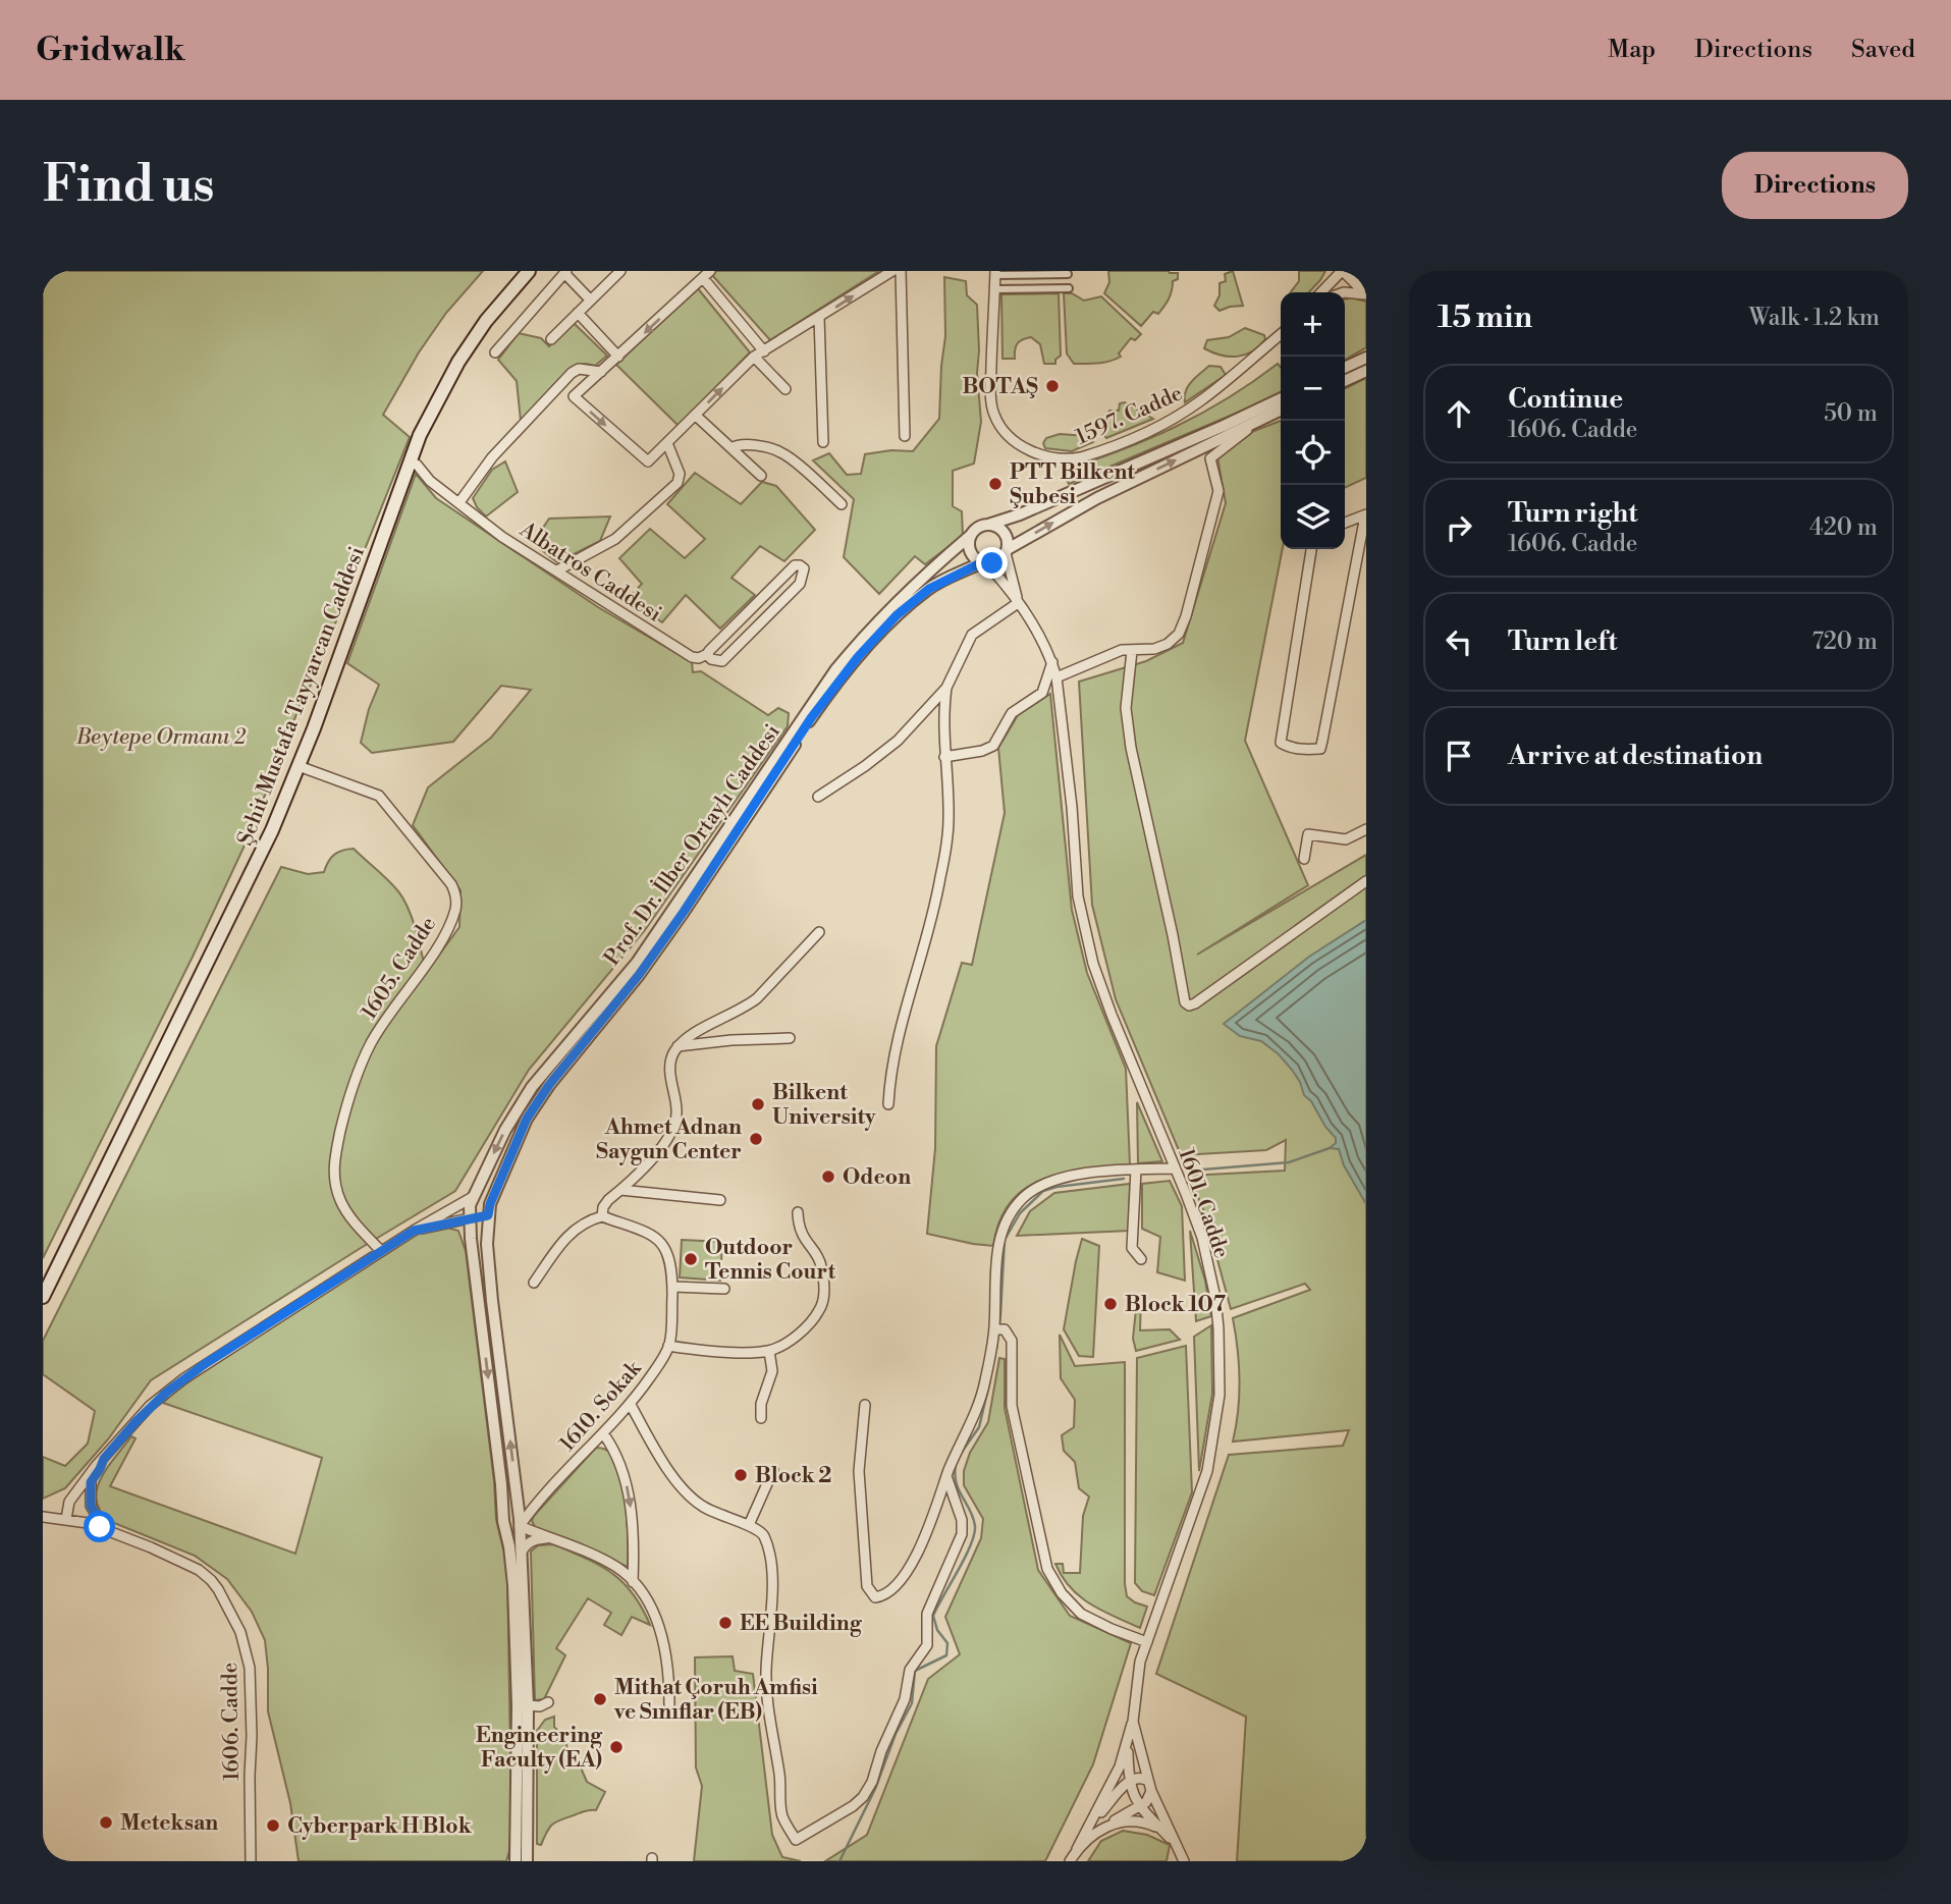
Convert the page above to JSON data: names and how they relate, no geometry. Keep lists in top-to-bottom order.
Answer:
{
  "streets": {
    "main road": ["Şehit Mustafa Tayyarcan Caddesi"],
    "street": [
      "1597. Cadde",
      "Albatros Caddesi",
      "Prof. Dr. İlber Ortaylı Caddesi",
      "1605. Cadde",
      "1601. Cadde",
      "1610. Sokak",
      "1606. Cadde"
    ]
  },
  "crossings": [
    ["Şehit Mustafa Tayyarcan Caddesi", "1605. Cadde"],
    ["Prof. Dr. İlber Ortaylı Caddesi", "1601. Cadde"],
    ["Prof. Dr. İlber Ortaylı Caddesi", "1610. Sokak"]
  ],
  "parks": ["Beytepe Ormanı 2"],
  "places": [
    "BOTAŞ",
    "PTT Bilkent Şubesi",
    "Bilkent University",
    "Ahmet Adnan Saygun Center",
    "Odeon",
    "Outdoor Tennis Court",
    "Block 107",
    "Block 2",
    "EE Building",
    "Mithat Çoruh Amfisi ve Sınıflar (EB)",
    "Engineering Faculty (EA)",
    "Meteksan",
    "Cyberpark H Blok"
  ],
  "page": {
    "header": "Gridwalk",
    "nav": ["Map", "Directions", "Saved"],
    "buttons": "Directions",
    "title": "Find us",
    "heading": ["15 min", "Walk · 1.2 km"],
    "map_buttons": ["+", "−"],
    "list": [
      ["Continue", "1606. Cadde", "50 m"],
      ["Turn right", "1606. Cadde", "420 m"],
      ["Turn left", "720 m"],
      "Arrive at destination"
    ]
  }
}
